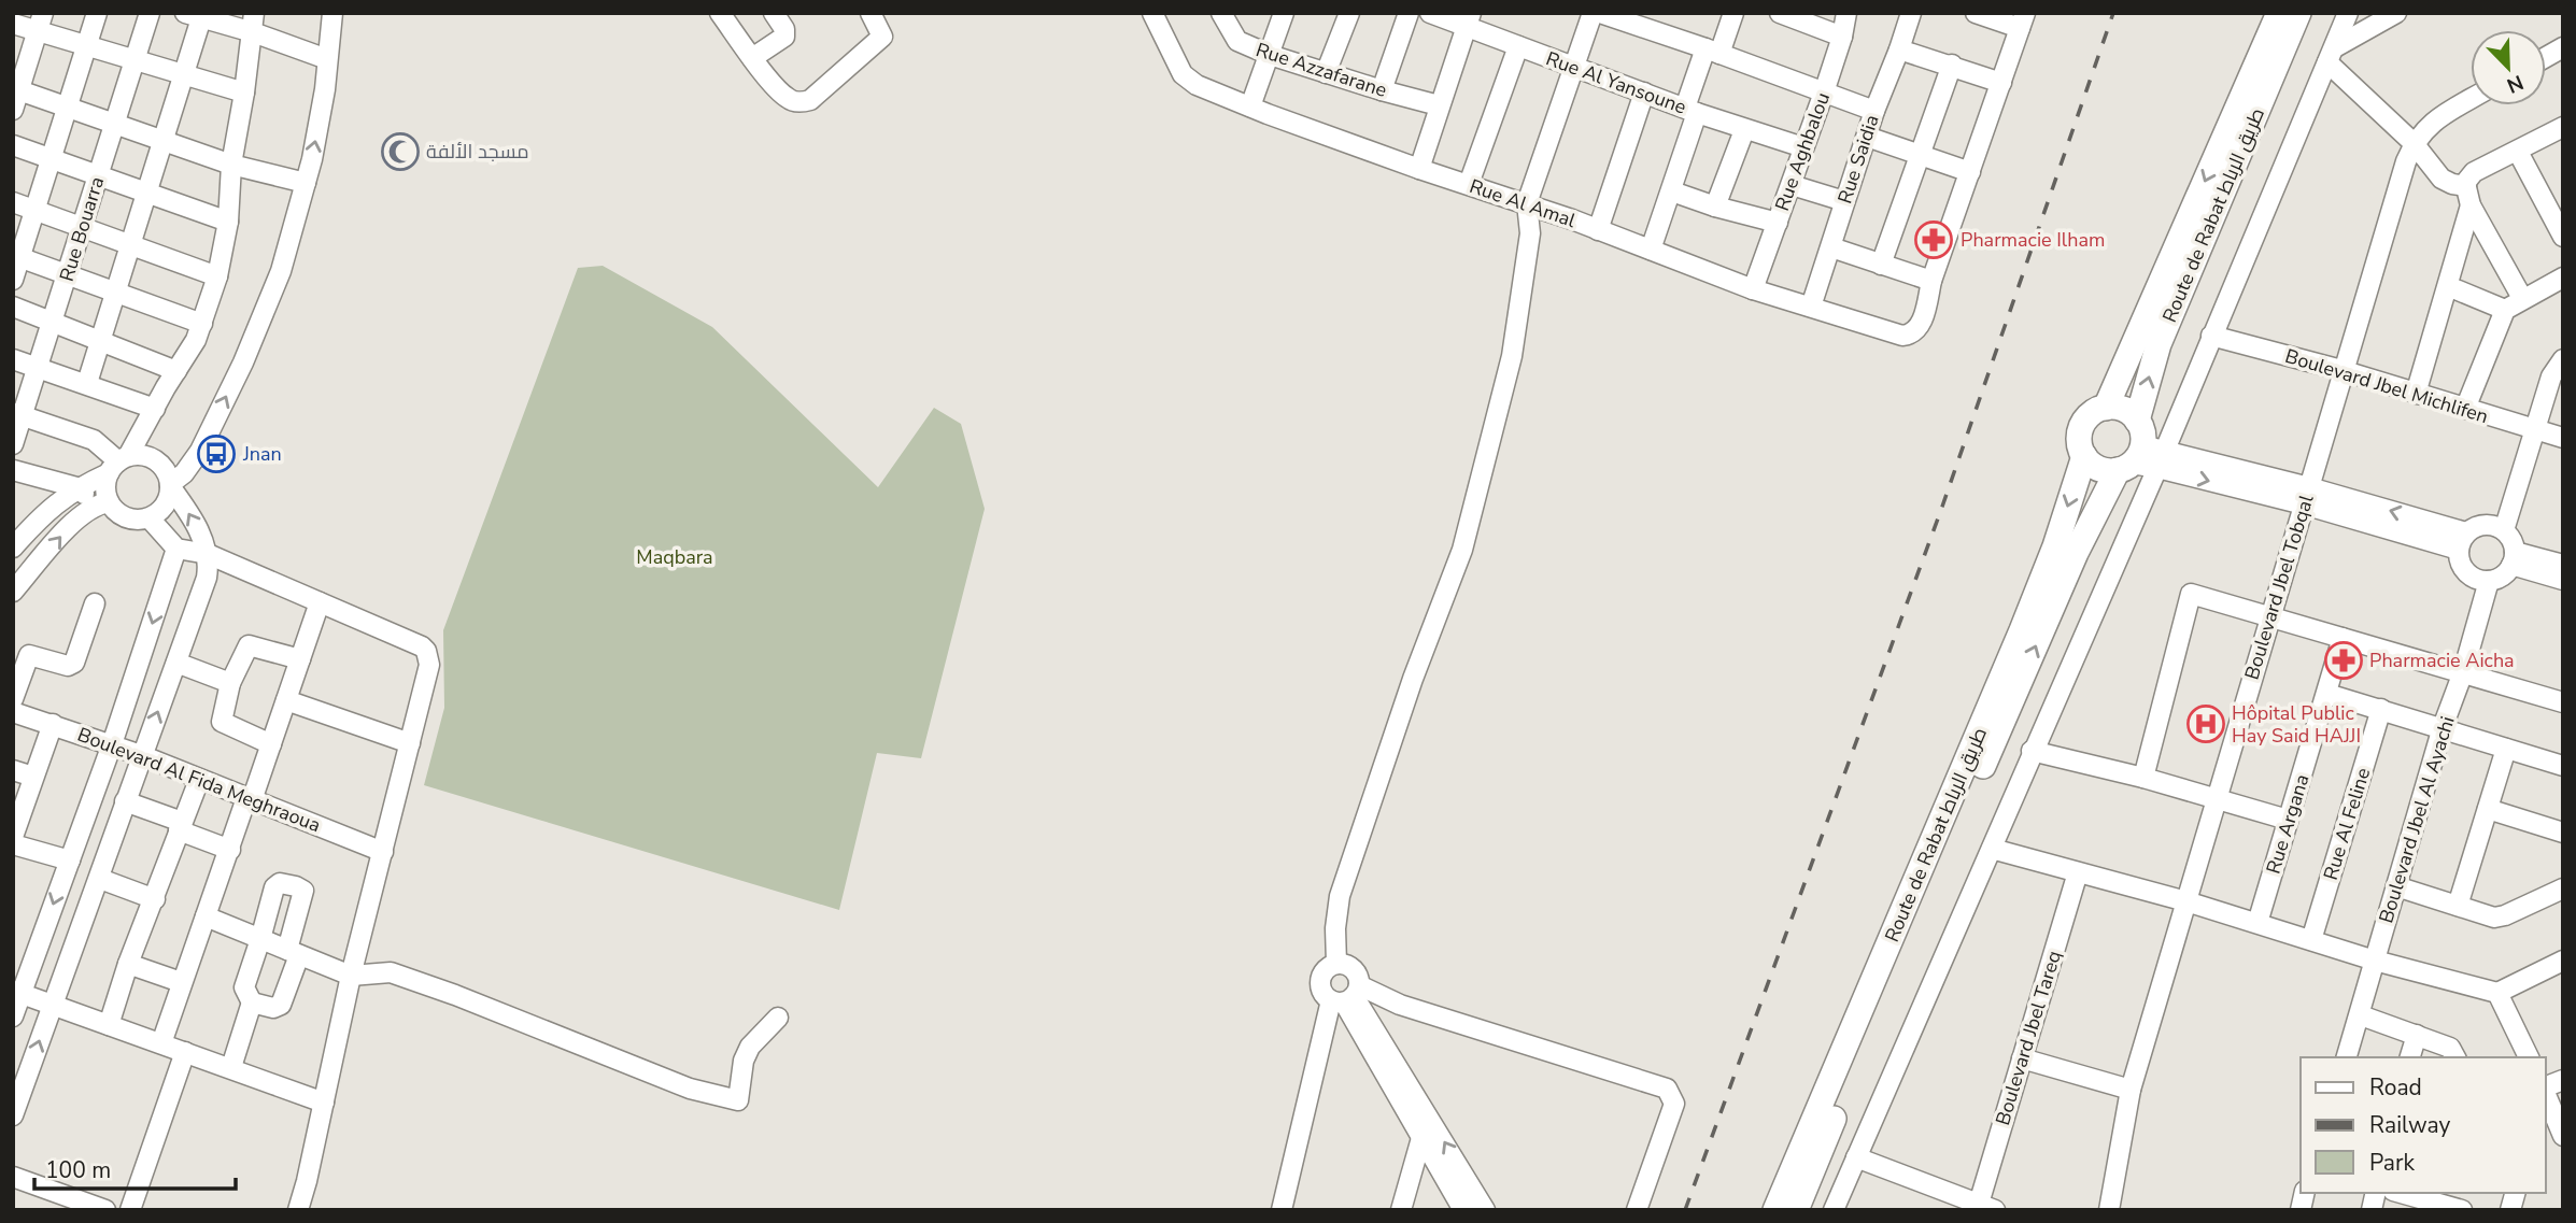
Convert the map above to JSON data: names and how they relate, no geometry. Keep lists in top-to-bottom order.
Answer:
{
  "streets": {
    "main road": ["Route de Rabat طريق الرباط"],
    "street": [
      "Rue Azzafarane",
      "Rue Al Yansoune",
      "Rue Aghbalou",
      "Rue Saidia",
      "Rue Al Amal",
      "Rue Bouarra",
      "Boulevard Jbel Michlifen",
      "Boulevard Jbel Tobqal",
      "Boulevard Al Fida Meghraoua",
      "Boulevard Jbel Al Ayachi",
      "Rue Argana",
      "Rue Al Feline",
      "Boulevard Jbel Tareq"
    ]
  },
  "crossings": [
    ["Rue Al Yansoune", "Rue Aghbalou"],
    ["Rue Aghbalou", "Rue Al Amal"],
    ["Rue Saidia", "Rue Al Amal"],
    ["Boulevard Jbel Michlifen", "Boulevard Jbel Tobqal"]
  ],
  "parks": ["Maqbara"],
  "places": {
    "mosque": ["مسجد الألفة"],
    "pharmacy": ["Pharmacie Ilham", "Pharmacie Aicha"],
    "bus stop": ["Jnan"],
    "hospital": ["Hôpital Public Hay Said HAJJI"]
  },
  "legend": ["Road", "Railway", "Park"],
  "scale_bar": "100 m",
  "north": "bottom right"
}
